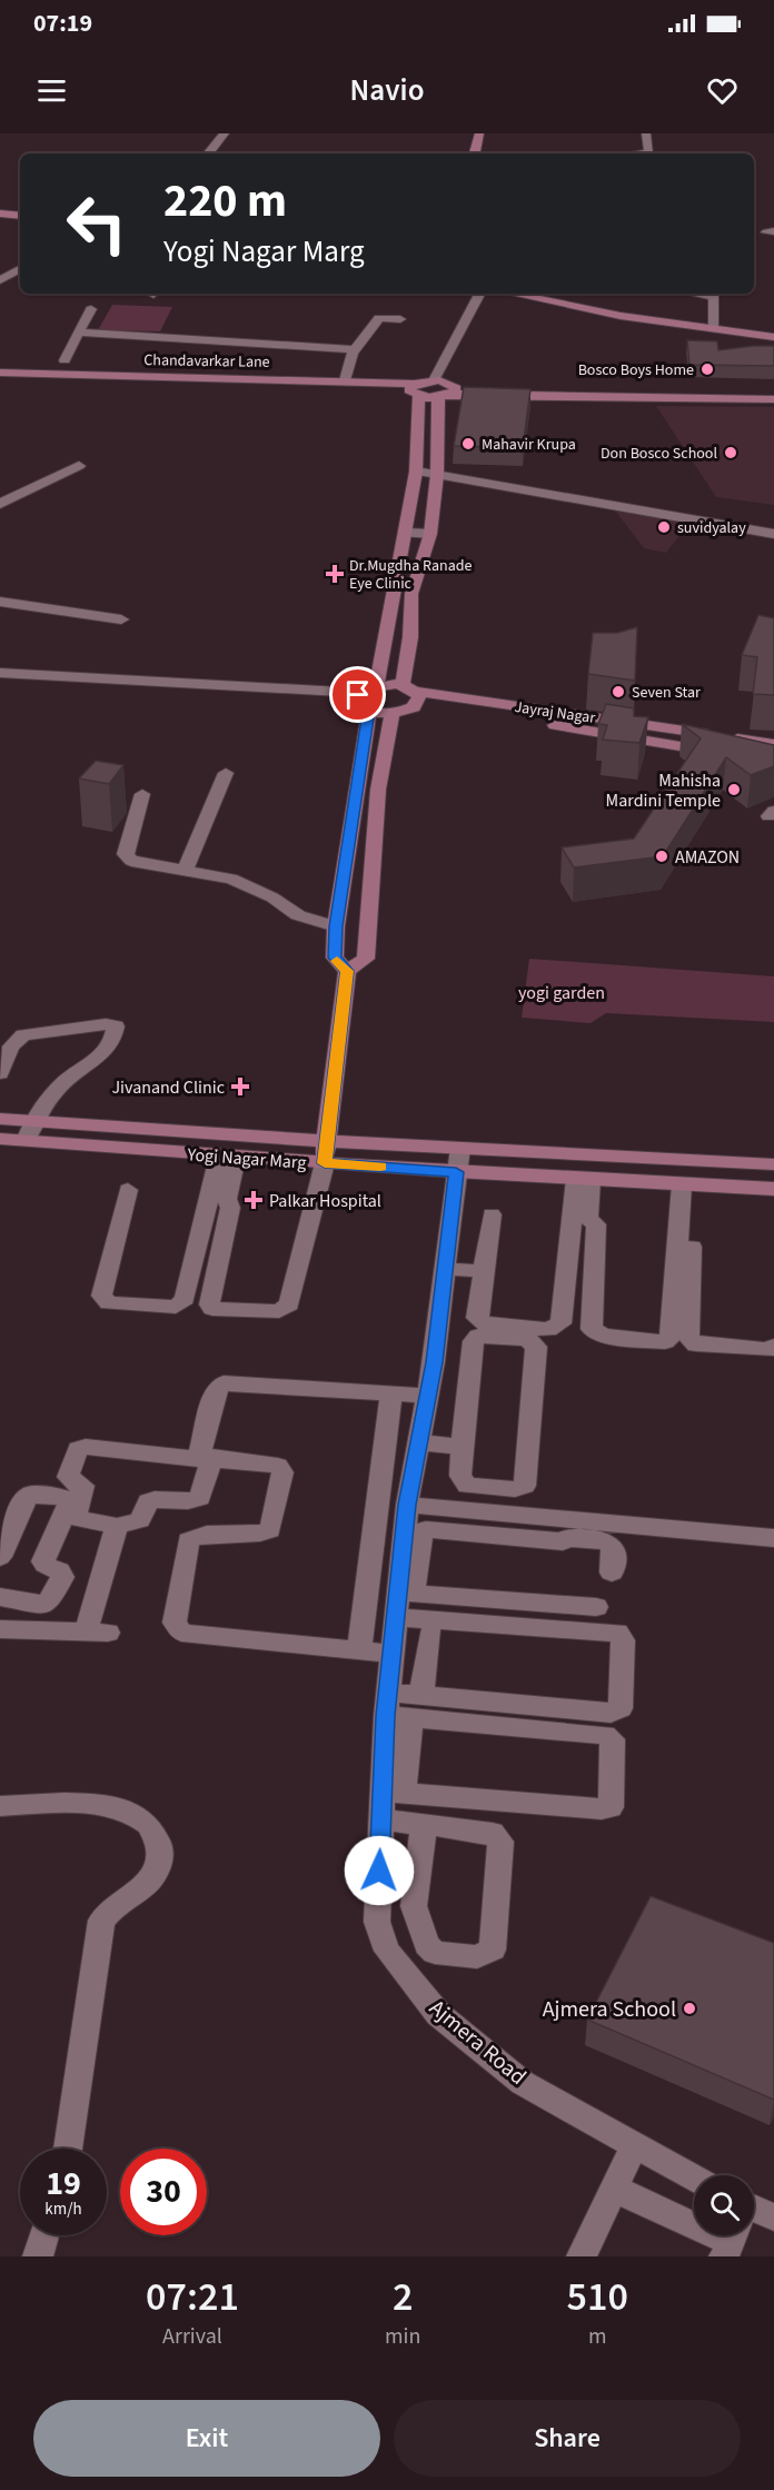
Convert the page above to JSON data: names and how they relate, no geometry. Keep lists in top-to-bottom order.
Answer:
{
  "streets": {
    "street": [
      "Chandavarkar Lane",
      "Jayraj Nagar",
      "Yogi Nagar Marg",
      "Ajmera Road"
    ]
  },
  "crossings": [
    ["Yogi Nagar Marg", "Ajmera Road"]
  ],
  "parks": ["yogi garden"],
  "places": {
    "other": [
      "Bosco Boys Home",
      "Mahavir Krupa",
      "Don Bosco School",
      "suvidyalay",
      "Seven Star",
      "Mahisha Mardini Temple",
      "AMAZON",
      "Ajmera School"
    ],
    "health": ["Dr.Mugdha Ranade Eye Clinic", "Jivanand Clinic", "Palkar Hospital"]
  },
  "page": {
    "status": "07:19",
    "header": "Navio",
    "turn": ["220 m", "Yogi Nagar Marg"],
    "speed": "19 km/h",
    "limit": "30",
    "eta": [
      "07:21",
      "Arrival",
      "2",
      "min",
      "510",
      "m"
    ],
    "buttons": ["Exit", "Share"]
  }
}
